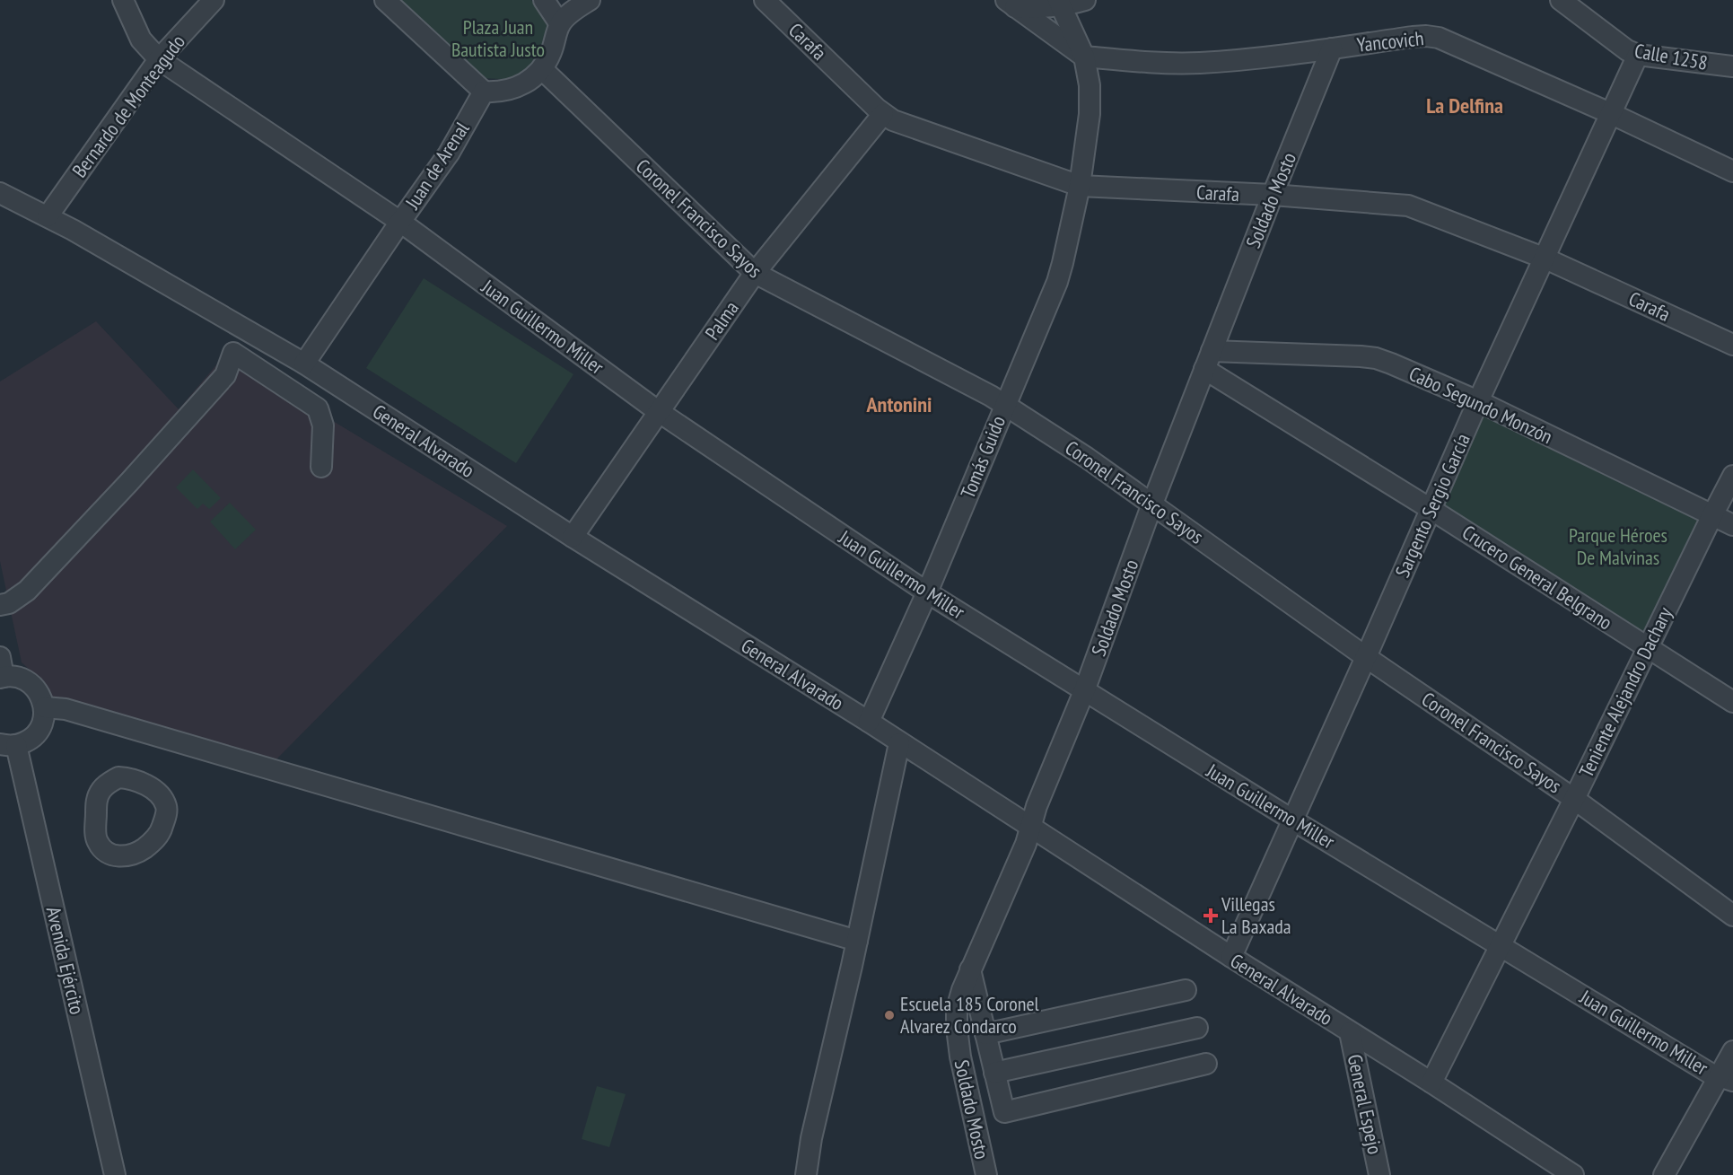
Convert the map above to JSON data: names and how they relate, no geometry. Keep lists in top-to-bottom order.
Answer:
{
  "streets": {
    "street": [
      "Carafa",
      "Yancovich",
      "Calle 1258",
      "Bernardo de Monteagudo",
      "Juan de Arenal",
      "Soldado Mosto",
      "Coronel Francisco Sayos",
      "Palma",
      "Juan Guillermo Miller",
      "Cabo Segundo Monzón",
      "General Alvarado",
      "Tomás Guido",
      "Sargento Sergio García",
      "Crucero General Belgrano",
      "Teniente Alejandro Dachary",
      "Avenida Ejército",
      "General Espejo"
    ]
  },
  "crossings": [
    ["Carafa", "Soldado Mosto"],
    ["Carafa", "Palma"],
    ["Carafa", "Tomás Guido"],
    ["Carafa", "Sargento Sergio García"],
    ["Yancovich", "Soldado Mosto"],
    ["Yancovich", "Sargento Sergio García"],
    ["Calle 1258", "Sargento Sergio García"],
    ["Bernardo de Monteagudo", "Juan Guillermo Miller"],
    ["Bernardo de Monteagudo", "General Alvarado"],
    ["Juan de Arenal", "Juan Guillermo Miller"],
    ["Juan de Arenal", "General Alvarado"],
    ["Soldado Mosto", "Coronel Francisco Sayos"],
    ["Soldado Mosto", "Juan Guillermo Miller"],
    ["Soldado Mosto", "Cabo Segundo Monzón"],
    ["Soldado Mosto", "General Alvarado"],
    ["Soldado Mosto", "Crucero General Belgrano"],
    ["Coronel Francisco Sayos", "Palma"],
    ["Coronel Francisco Sayos", "Tomás Guido"],
    ["Coronel Francisco Sayos", "Sargento Sergio García"],
    ["Coronel Francisco Sayos", "Teniente Alejandro Dachary"],
    ["Palma", "Juan Guillermo Miller"],
    ["Palma", "General Alvarado"],
    ["Juan Guillermo Miller", "Tomás Guido"],
    ["Juan Guillermo Miller", "Sargento Sergio García"],
    ["Juan Guillermo Miller", "Teniente Alejandro Dachary"],
    ["Cabo Segundo Monzón", "Sargento Sergio García"],
    ["Cabo Segundo Monzón", "Crucero General Belgrano"],
    ["Cabo Segundo Monzón", "Teniente Alejandro Dachary"],
    ["General Alvarado", "Tomás Guido"],
    ["General Alvarado", "Sargento Sergio García"],
    ["General Alvarado", "Teniente Alejandro Dachary"],
    ["General Alvarado", "General Espejo"],
    ["Sargento Sergio García", "Crucero General Belgrano"],
    ["Crucero General Belgrano", "Teniente Alejandro Dachary"]
  ],
  "districts": ["La Delfina", "Antonini"],
  "parks": ["Plaza Juan Bautista Justo", "Parque Héroes De Malvinas"],
  "places": {
    "health": ["Villegas La Baxada"],
    "other": ["Escuela 185 Coronel Alvarez Condarco"]
  }
}
